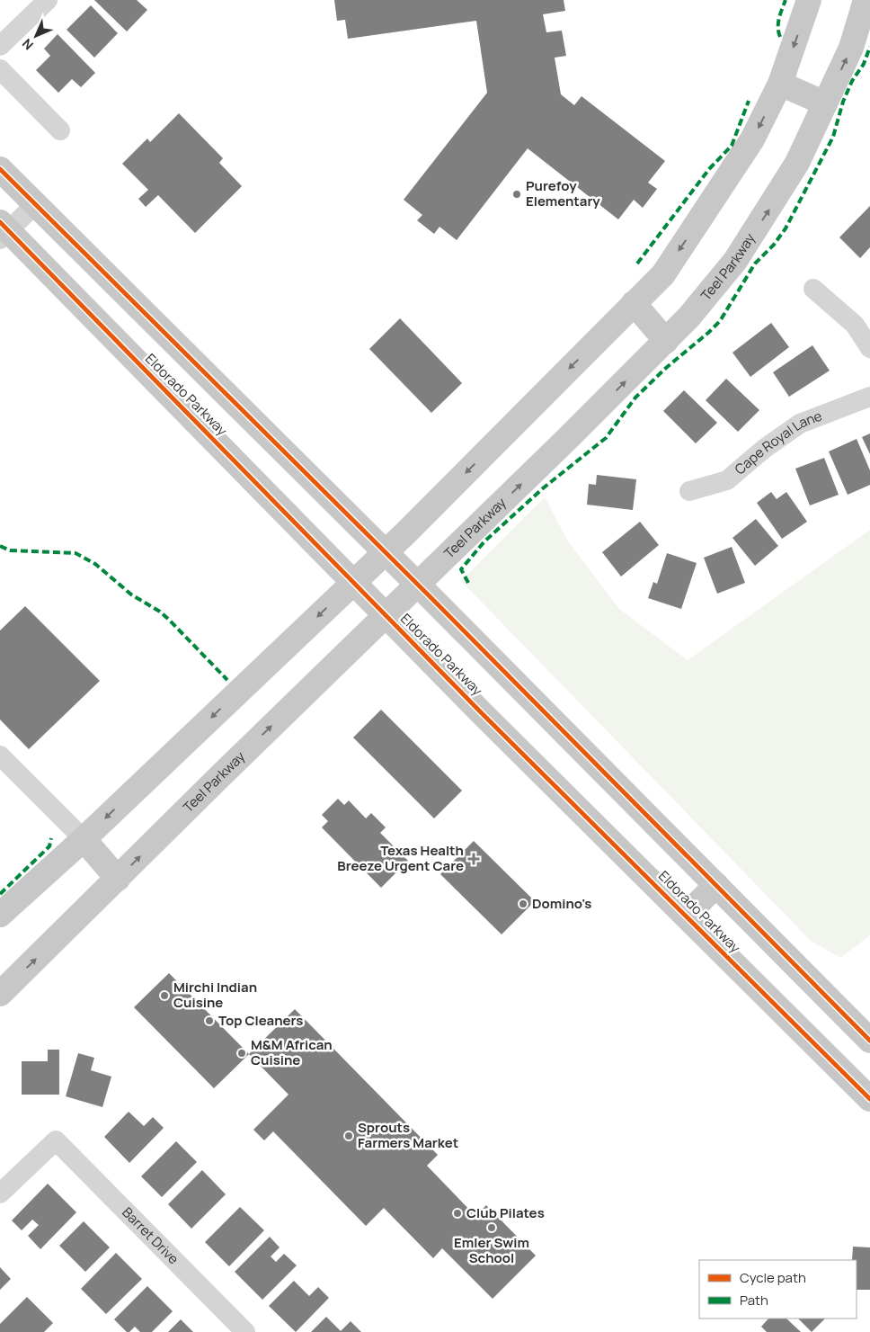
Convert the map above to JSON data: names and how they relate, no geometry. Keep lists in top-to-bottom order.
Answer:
{
  "streets": {
    "main road": ["Teel Parkway", "Eldorado Parkway"],
    "street": ["Cape Royal Lane", "Barret Drive"]
  },
  "crossings": [
    ["Teel Parkway", "Eldorado Parkway"]
  ],
  "places": {
    "other": [
      "Purefoy Elementary",
      "Domino's",
      "Mirchi Indian Cuisine",
      "Top Cleaners",
      "M&M African Cuisine",
      "Sprouts Farmers Market",
      "Club Pilates",
      "Emler Swim School"
    ],
    "health": ["Texas Health Breeze Urgent Care"]
  },
  "legend": ["Cycle path", "Path"],
  "north": "bottom left"
}
